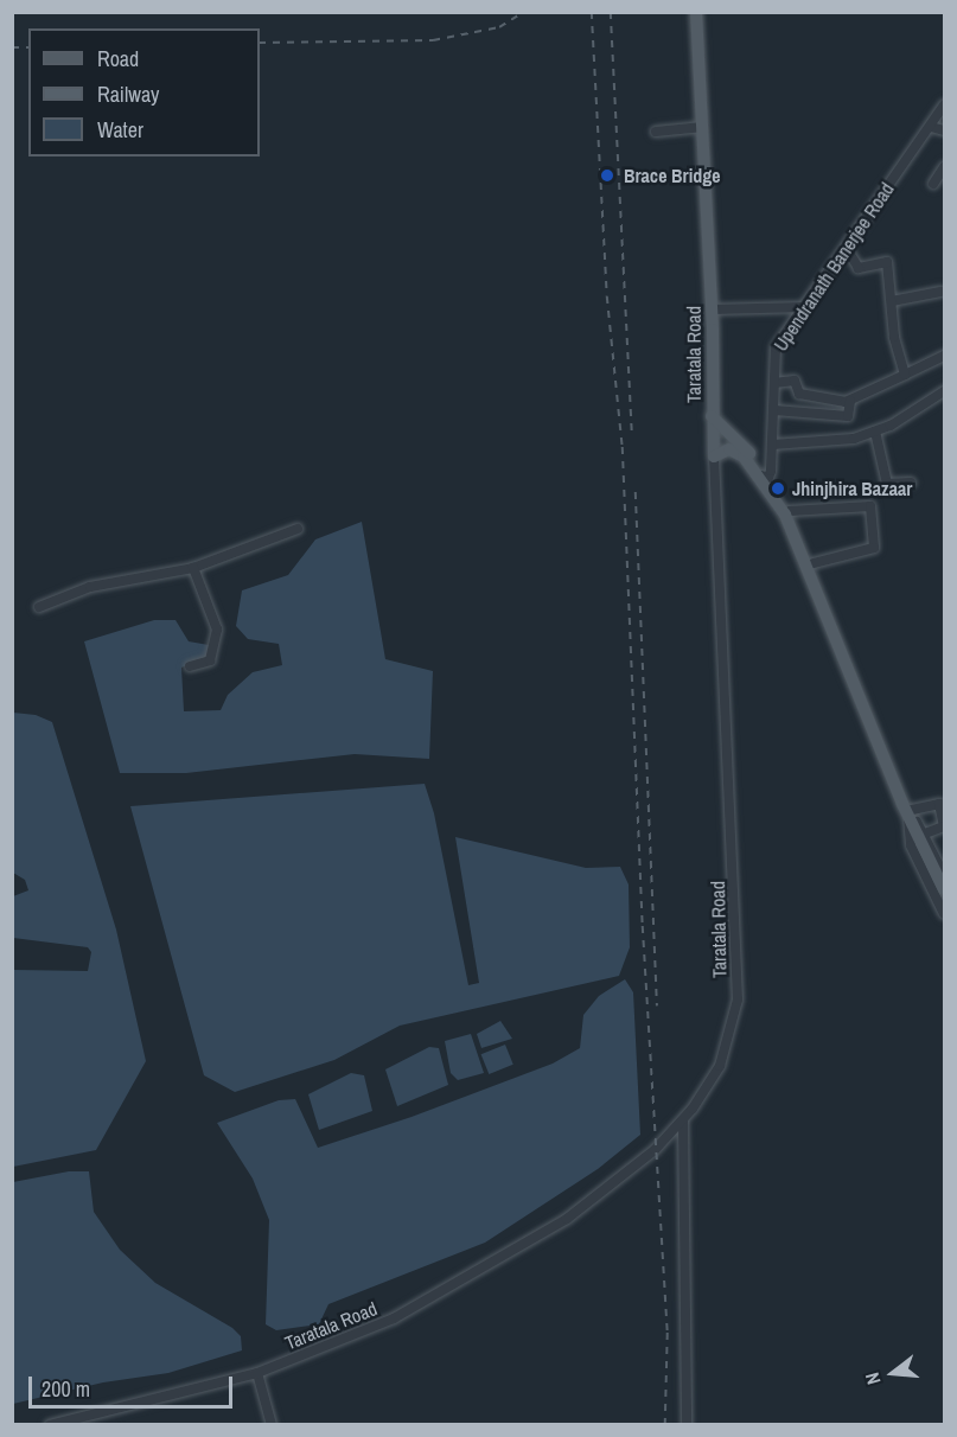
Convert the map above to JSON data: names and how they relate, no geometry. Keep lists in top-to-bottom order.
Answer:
{
  "streets": {
    "main road": ["Taratala Road"],
    "street": ["Upendranath Banerjee Road"]
  },
  "places": ["Brace Bridge", "Jhinjhira Bazaar"],
  "legend": ["Road", "Railway", "Water"],
  "scale_bar": "200 m",
  "north": "left"
}
